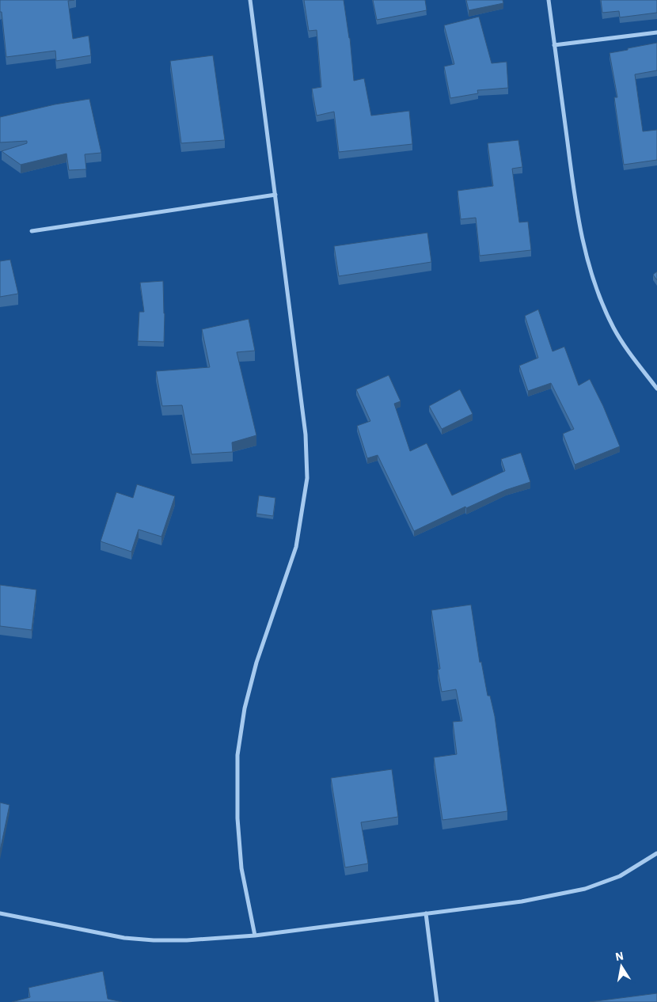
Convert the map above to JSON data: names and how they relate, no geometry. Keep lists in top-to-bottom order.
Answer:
{
  "north": "top"
}
